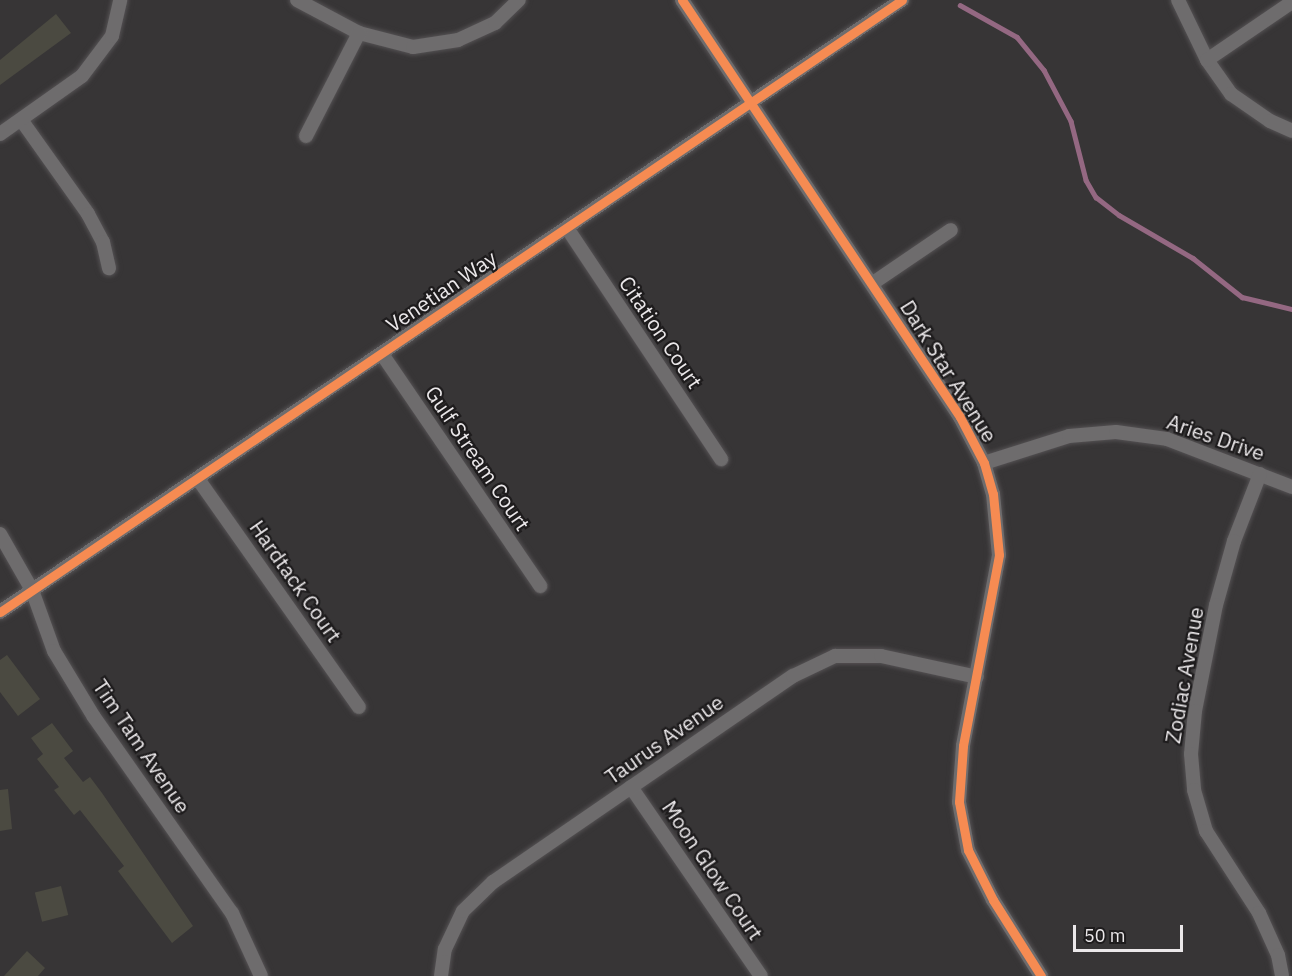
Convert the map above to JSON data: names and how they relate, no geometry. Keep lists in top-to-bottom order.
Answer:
{
  "streets": {
    "street": [
      "Venetian Way",
      "Citation Court",
      "Dark Star Avenue",
      "Aries Drive",
      "Gulf Stream Court",
      "Hardtack Court",
      "Zodiac Avenue",
      "Taurus Avenue",
      "Tim Tam Avenue",
      "Moon Glow Court"
    ]
  },
  "crossings": [
    ["Venetian Way", "Citation Court"],
    ["Venetian Way", "Dark Star Avenue"],
    ["Venetian Way", "Gulf Stream Court"],
    ["Venetian Way", "Hardtack Court"],
    ["Venetian Way", "Tim Tam Avenue"],
    ["Dark Star Avenue", "Aries Drive"],
    ["Dark Star Avenue", "Taurus Avenue"],
    ["Aries Drive", "Zodiac Avenue"],
    ["Taurus Avenue", "Moon Glow Court"]
  ],
  "scale_bar": "50 m"
}
